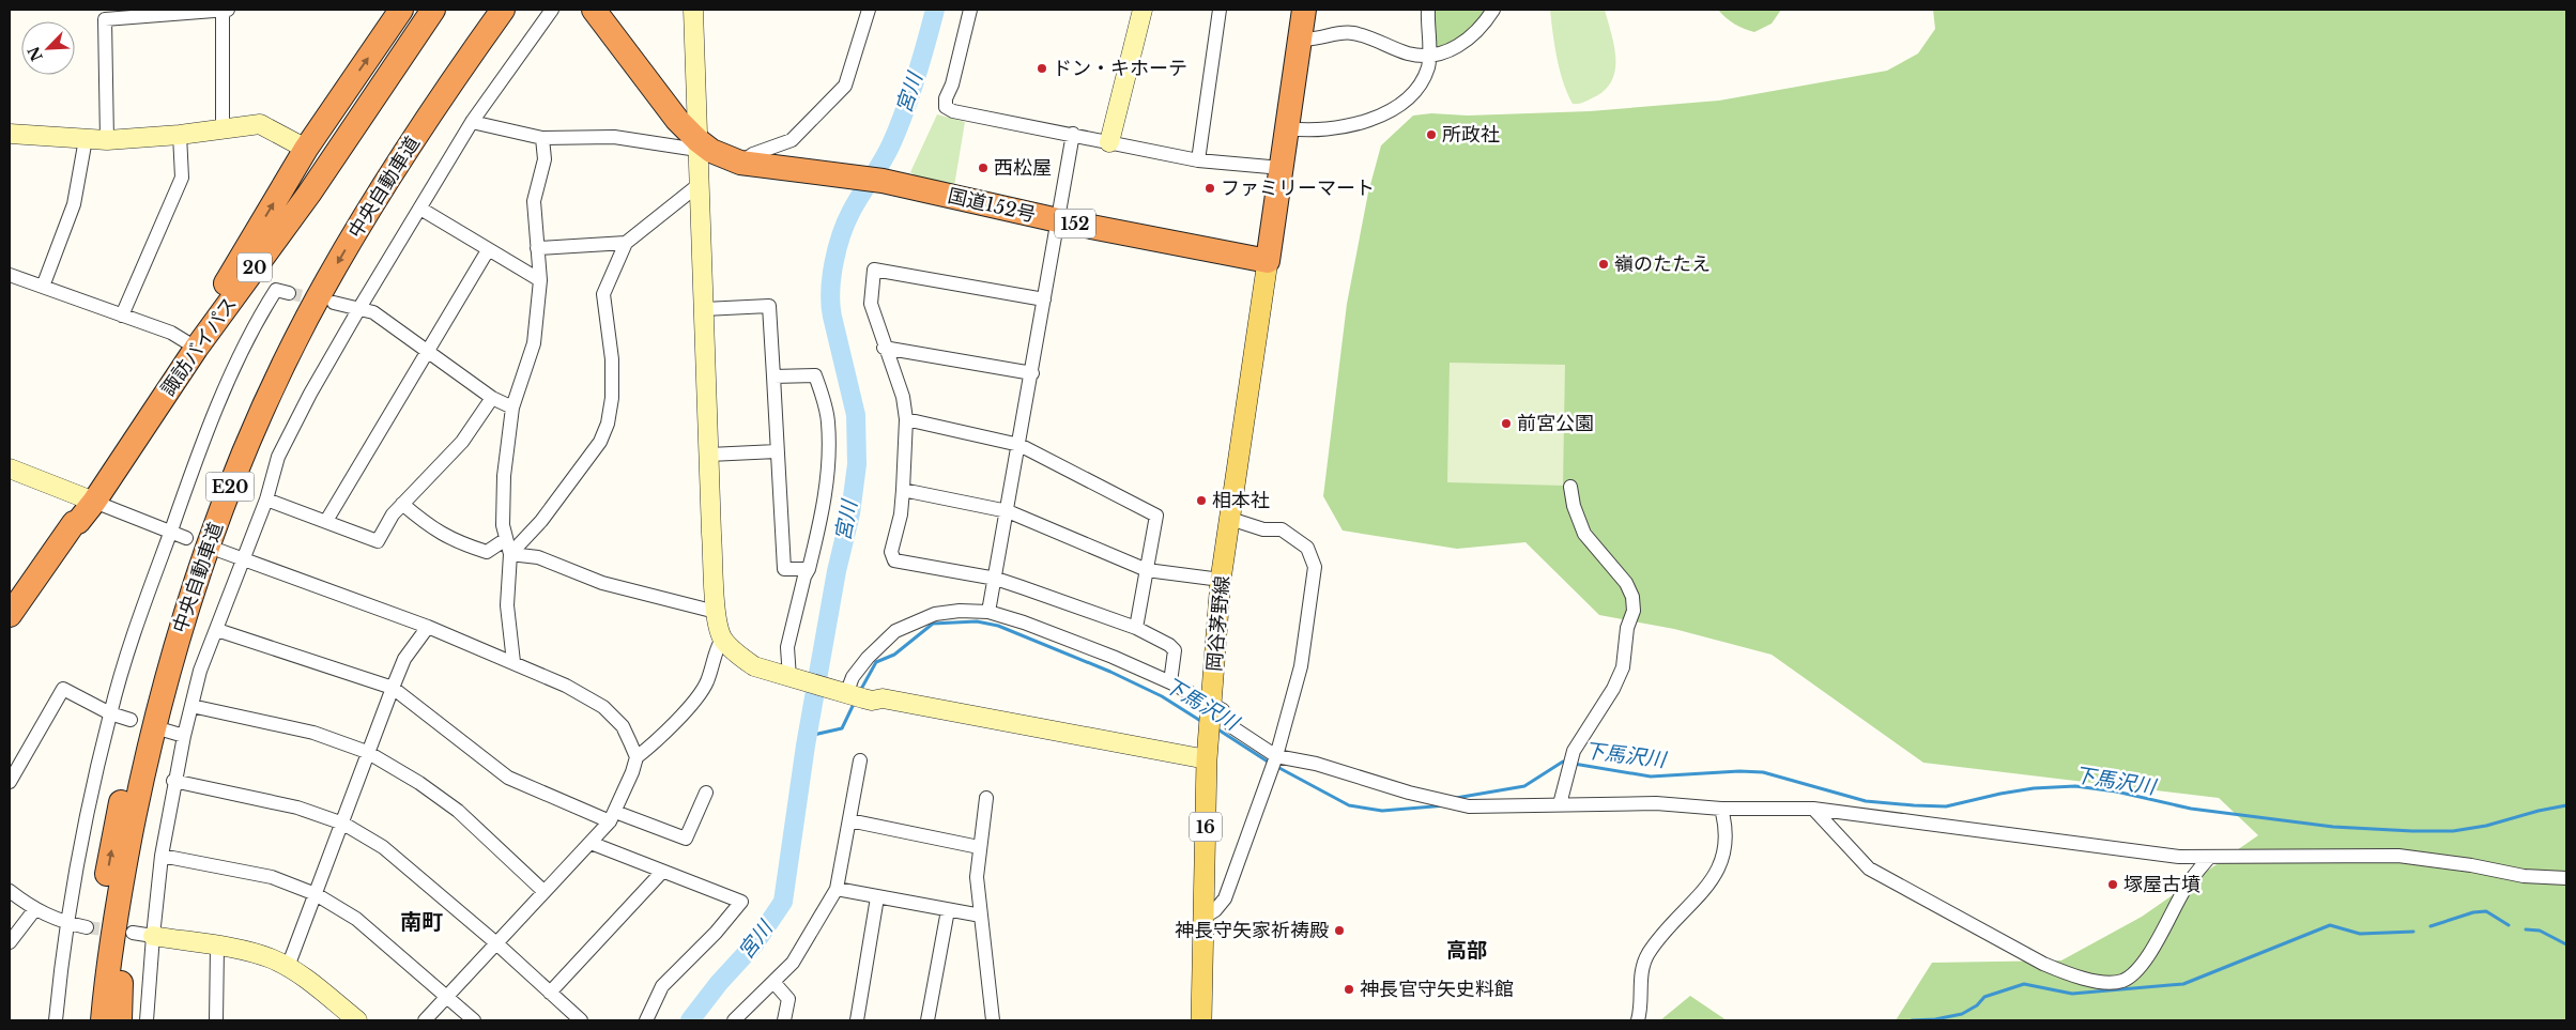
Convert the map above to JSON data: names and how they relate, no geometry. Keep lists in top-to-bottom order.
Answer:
{
  "streets": {
    "highway": [
      "中央自動車道",
      "国道152号",
      "152",
      "20",
      "諏訪バイパス",
      "E20"
    ],
    "main road": ["岡谷茅野線", "16"]
  },
  "crossings": [
    ["国道152号", "岡谷茅野線"],
    ["20", "諏訪バイパス"]
  ],
  "districts": ["南町", "高部"],
  "water": ["宮川", "下馬沢川"],
  "places": [
    "ドン・キホーテ",
    "所政社",
    "西松屋",
    "ファミリーマート",
    "嶺のたたえ",
    "前宮公園",
    "相本社",
    "塚屋古墳",
    "神長守矢家祈祷殿",
    "神長官守矢史料館"
  ],
  "north": "bottom left"
}
